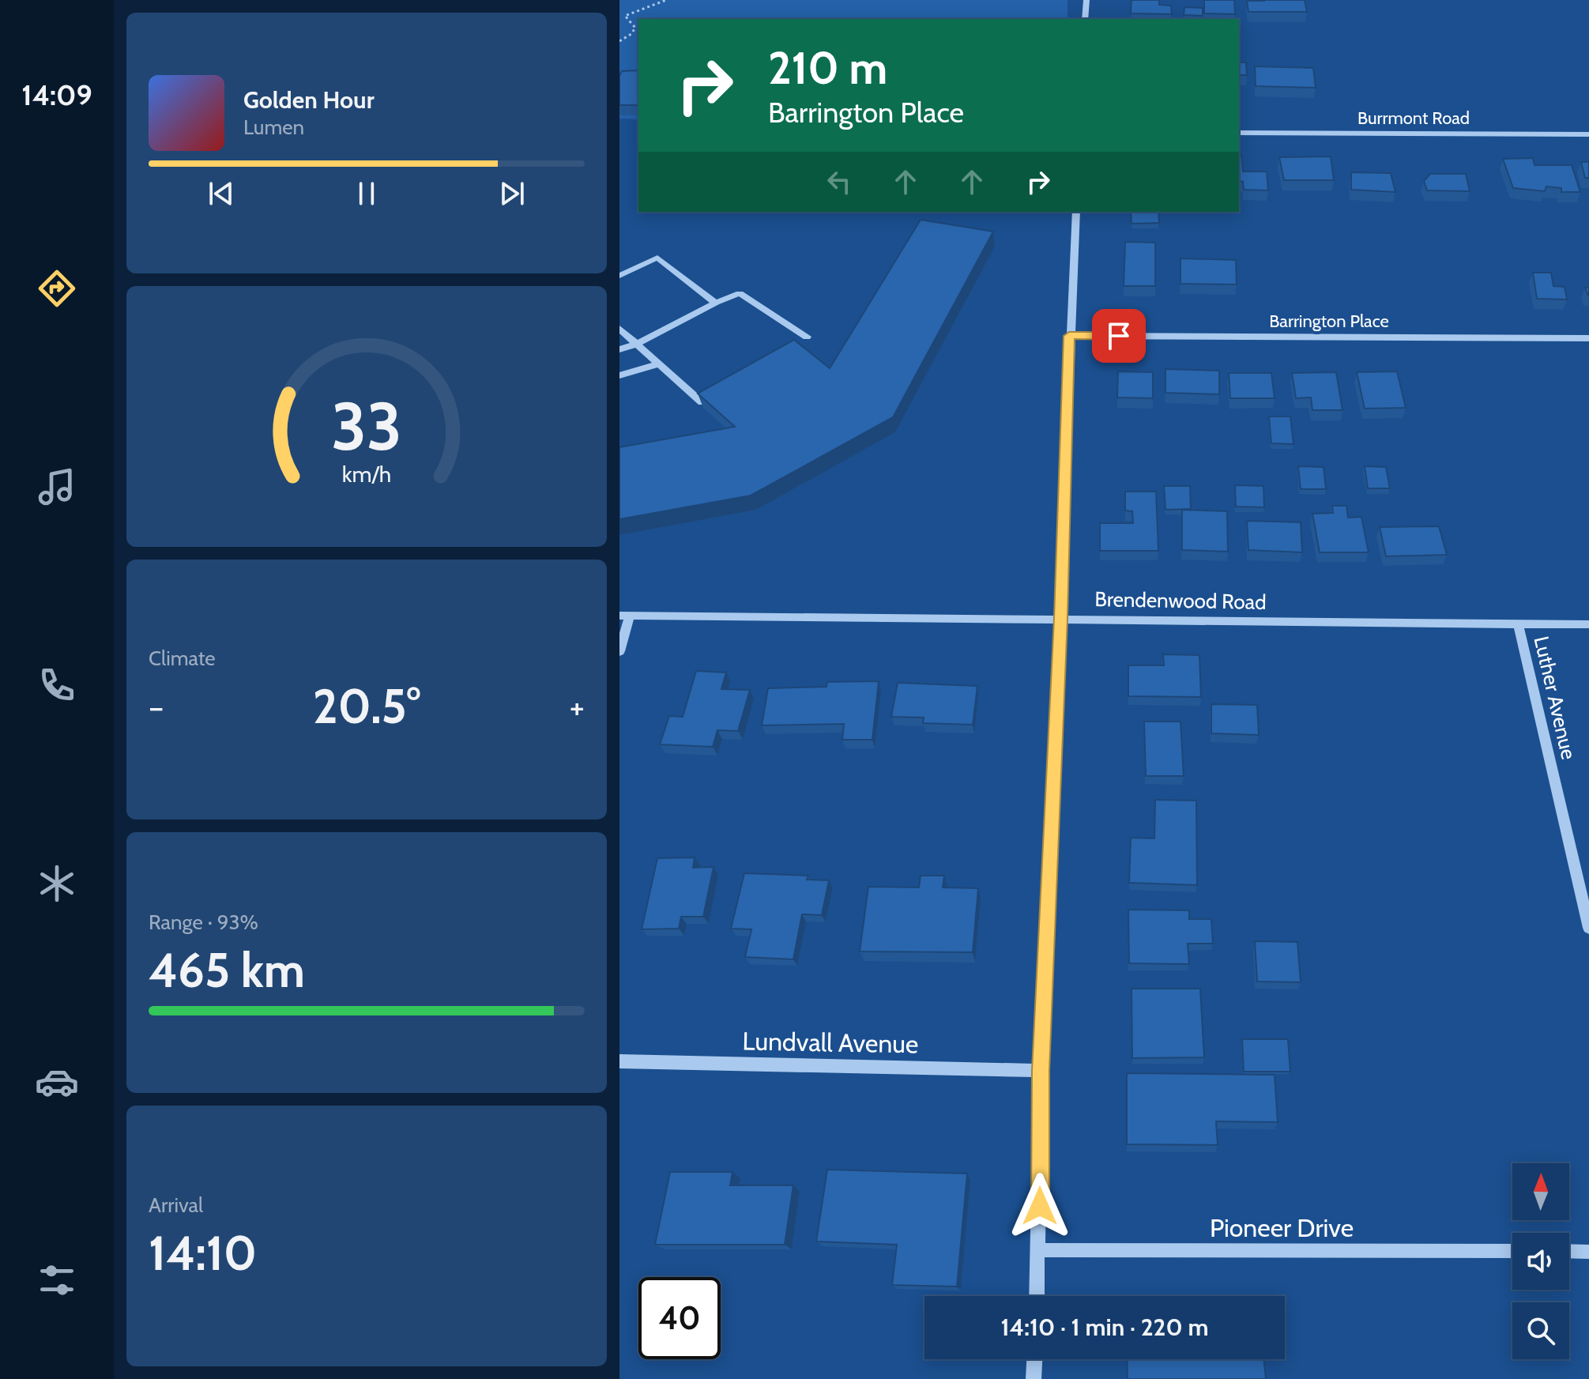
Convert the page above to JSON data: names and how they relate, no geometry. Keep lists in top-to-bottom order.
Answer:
{
  "streets": {
    "street": [
      "Burrmont Road",
      "Barrington Place",
      "Brendenwood Road",
      "Luther Avenue",
      "Lundvall Avenue",
      "Pioneer Drive"
    ]
  },
  "crossings": [
    ["Brendenwood Road", "Luther Avenue"]
  ],
  "north": "top",
  "page": {
    "tabs": "14:09",
    "turn": ["210 m", "Barrington Place"],
    "song": ["Golden Hour", "Lumen"],
    "tile": [
      "Climate",
      ["Range · 93%", "465 km"],
      ["Arrival", "14:10"]
    ],
    "heat": ["−", "20.5°", "+"],
    "limit": "40",
    "trip": "14:10 · 1 min · 220 m",
    "gauge": ["33", "km/h"]
  }
}
